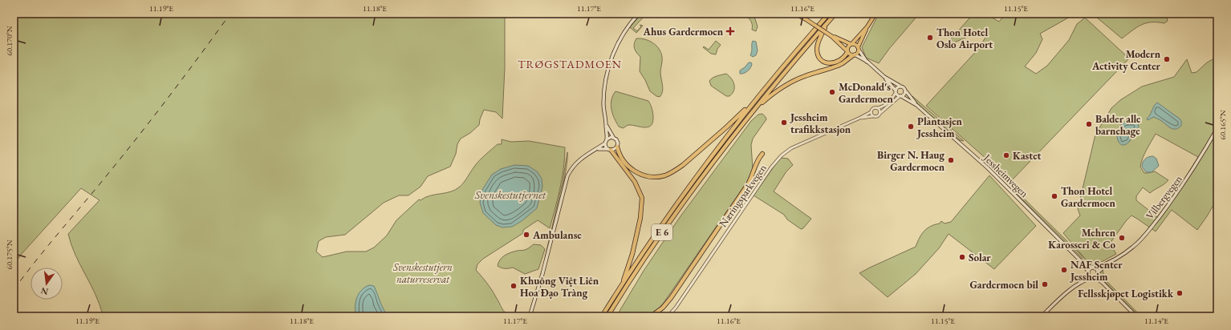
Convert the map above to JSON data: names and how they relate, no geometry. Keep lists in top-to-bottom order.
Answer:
{
  "streets": {
    "highway": ["E 6"],
    "main road": ["Jessheimvegen", "Vilbergvegen"],
    "street": ["Næringsparkvegen"]
  },
  "crossings": [
    ["Jessheimvegen", "Næringsparkvegen"],
    ["Jessheimvegen", "Vilbergvegen"]
  ],
  "districts": ["TRØGSTADMOEN"],
  "water": ["Svenskestutjernet"],
  "parks": ["Svenskestutjern naturreservat"],
  "places": {
    "health": ["Ahus Gardermoen"],
    "other": [
      "Thon Hotel Oslo Airport",
      "Modern Activity Center",
      "McDonald's Gardermoen",
      "Jessheim trafikkstasjon",
      "Balder alle barnehage",
      "Plantasjen Jessheim",
      "Kastet",
      "Birger N. Haug Gardermoen",
      "Thon Hotel Gardermoen",
      "Ambulanse",
      "Mehren Karosseri & Co",
      "Solar",
      "NAF Senter Jessheim",
      "Gardermoen bil",
      "Khuông Việt Liên Hoa Đạo Tràng",
      "Fellsskjøpet Logistikk"
    ]
  },
  "north": "bottom",
  "coordinates": [
    "11.19°E",
    "11.18°E",
    "11.17°E",
    "11.16°E",
    "11.15°E",
    "60.170°N",
    "60.165°N",
    "60.175°N",
    "11.14°E"
  ]
}
